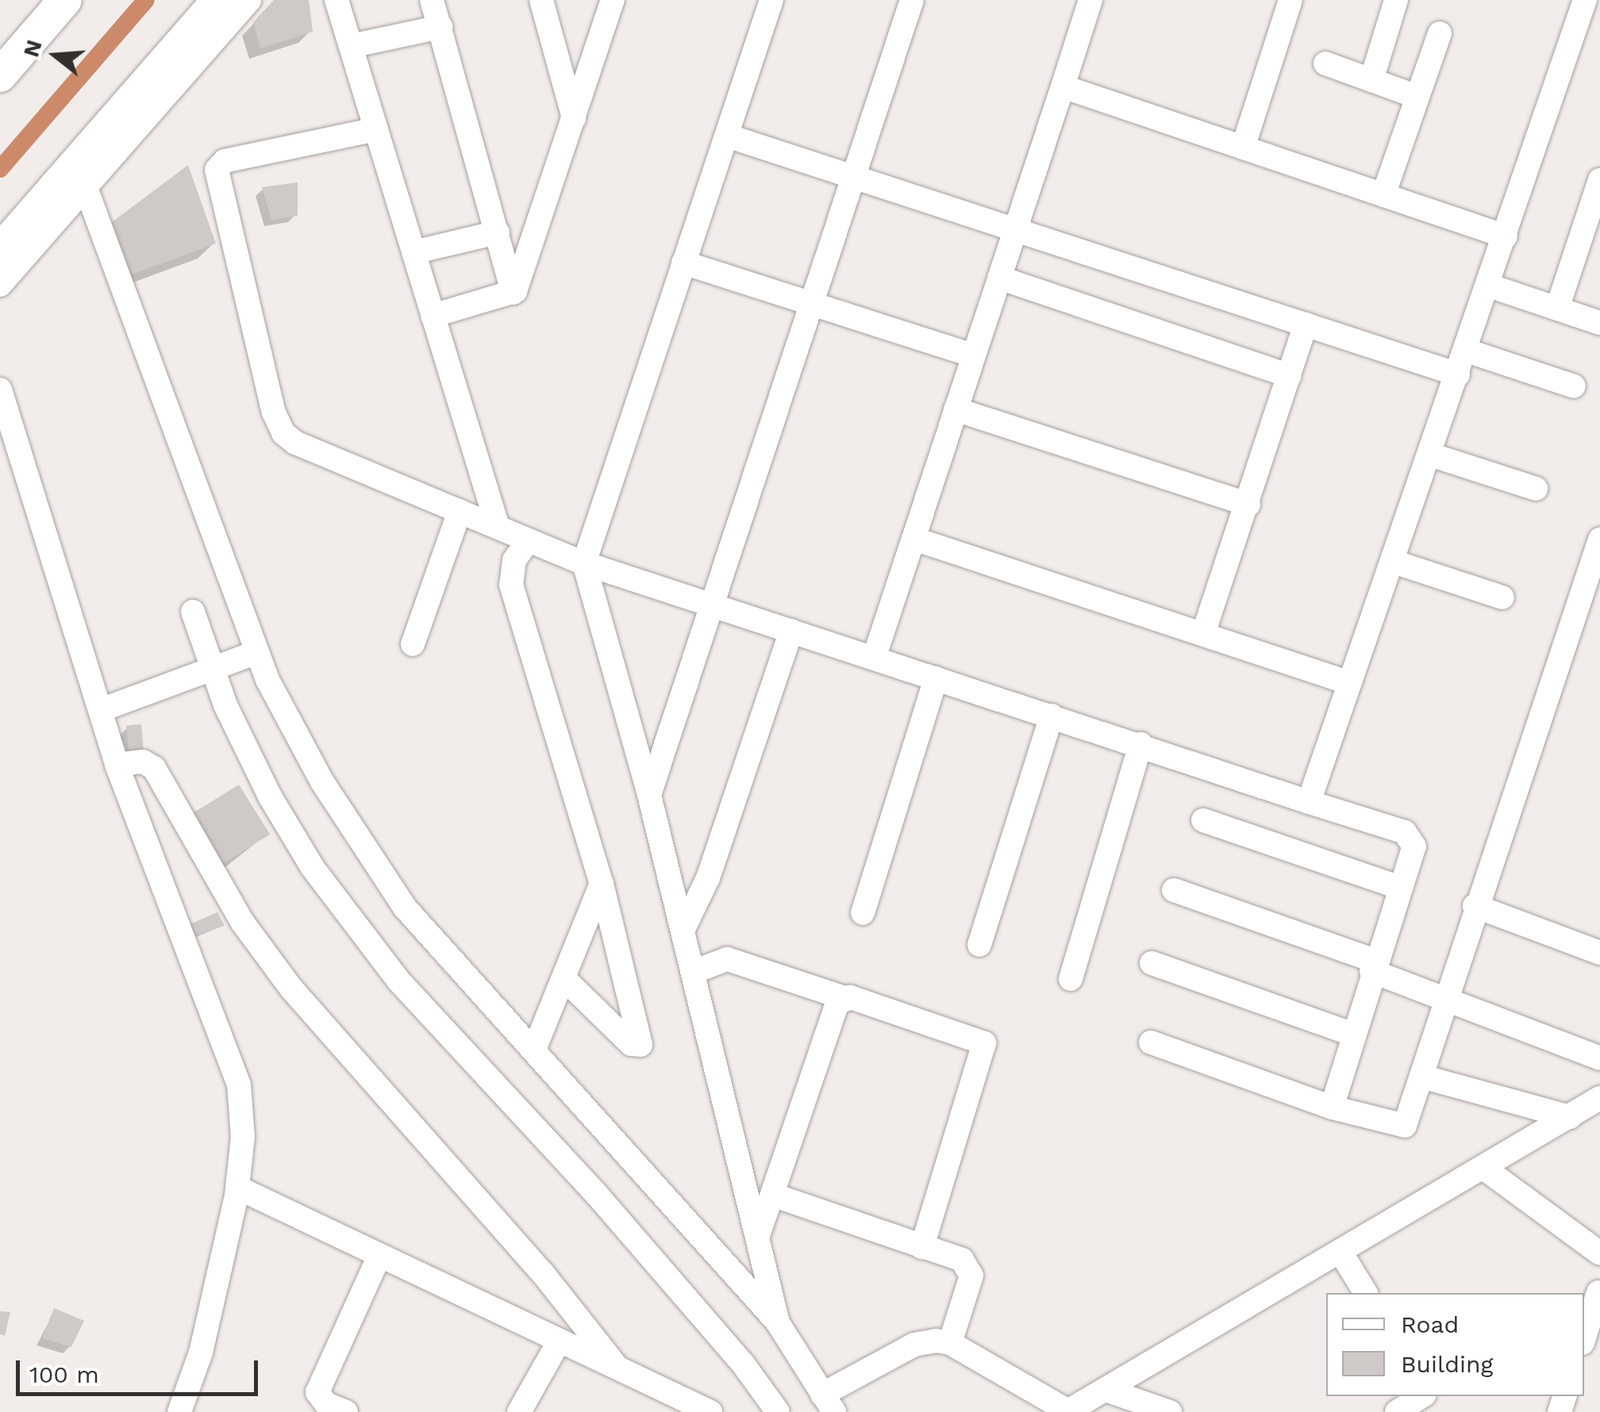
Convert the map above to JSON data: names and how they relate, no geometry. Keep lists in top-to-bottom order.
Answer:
{
  "legend": ["Road", "Building"],
  "scale_bar": "100 m",
  "north": "left"
}
